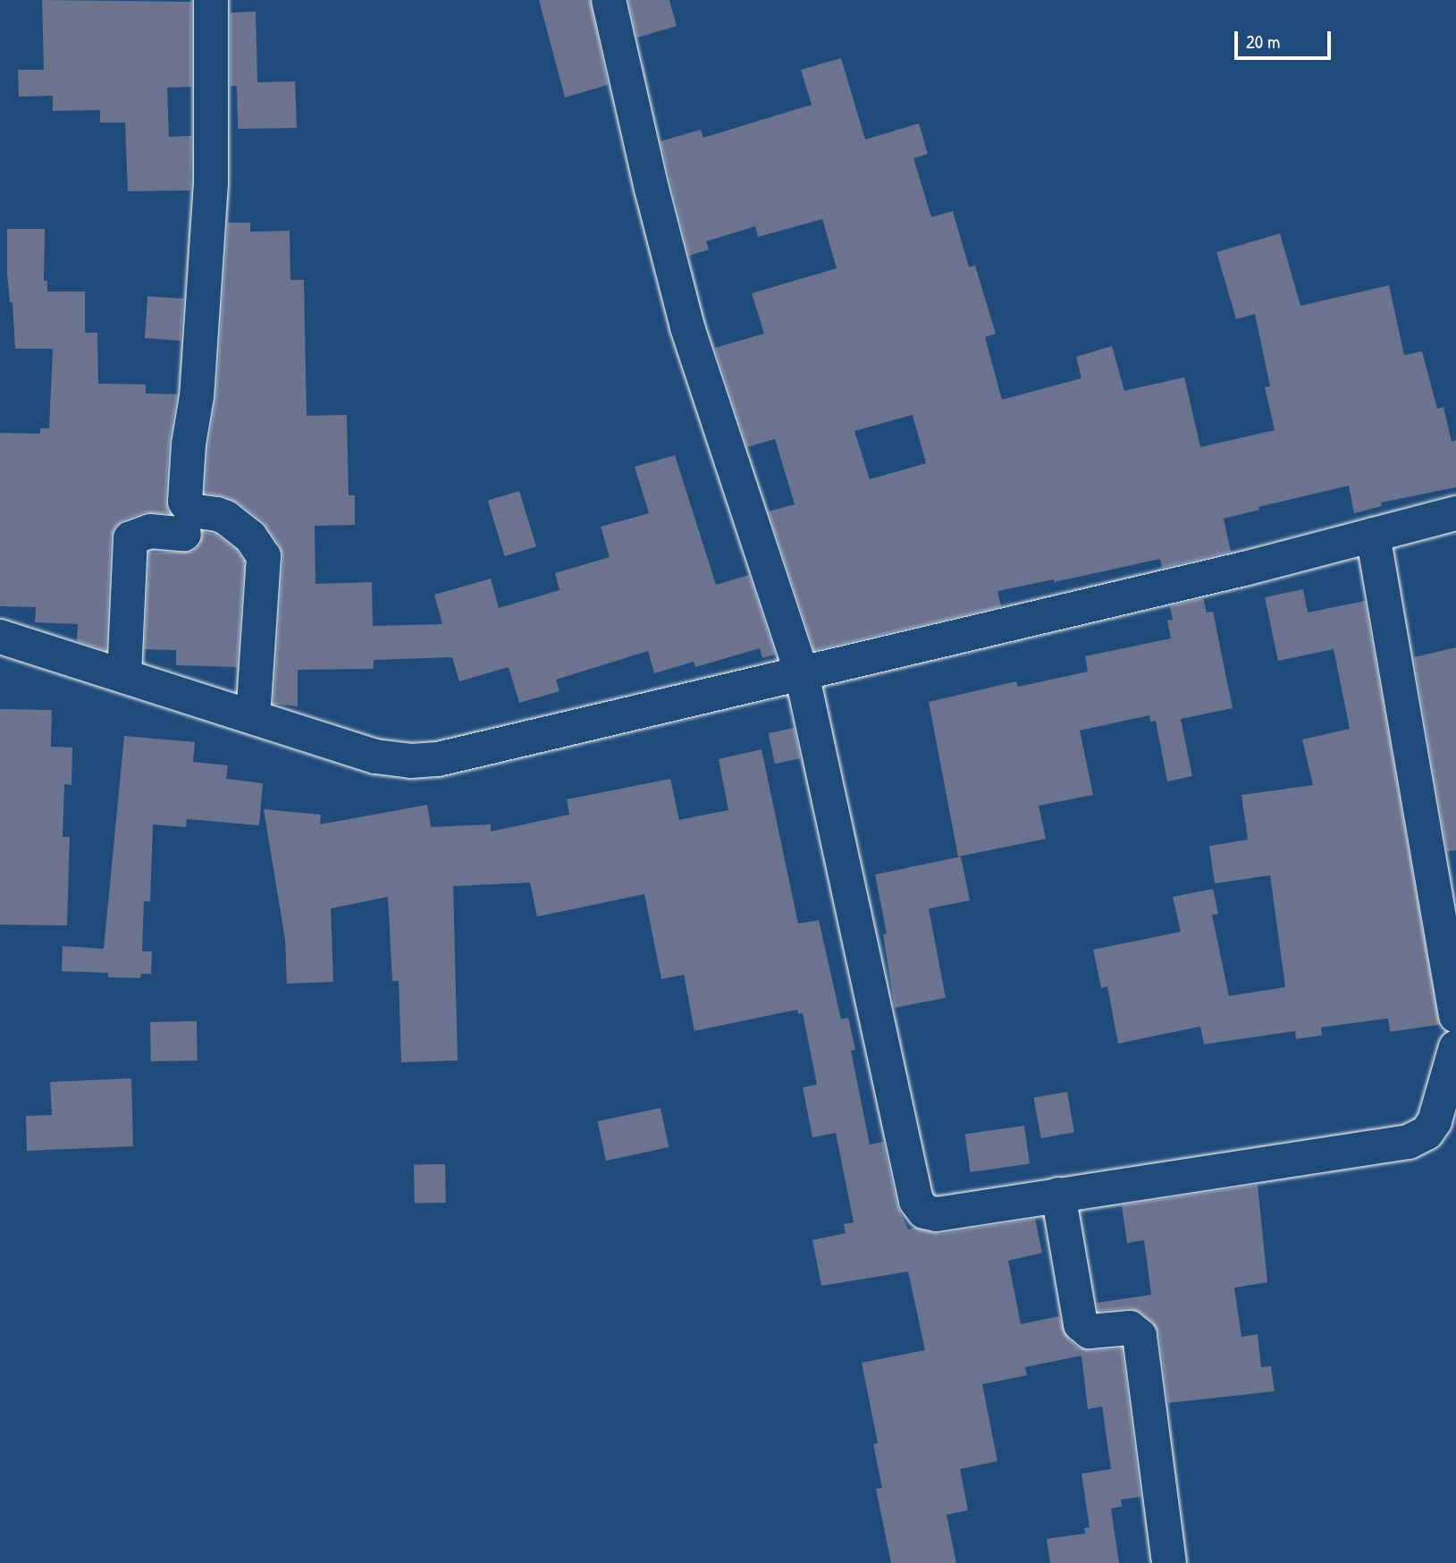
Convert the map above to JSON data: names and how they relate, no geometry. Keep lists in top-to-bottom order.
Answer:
{
  "scale_bar": "20 m"
}
